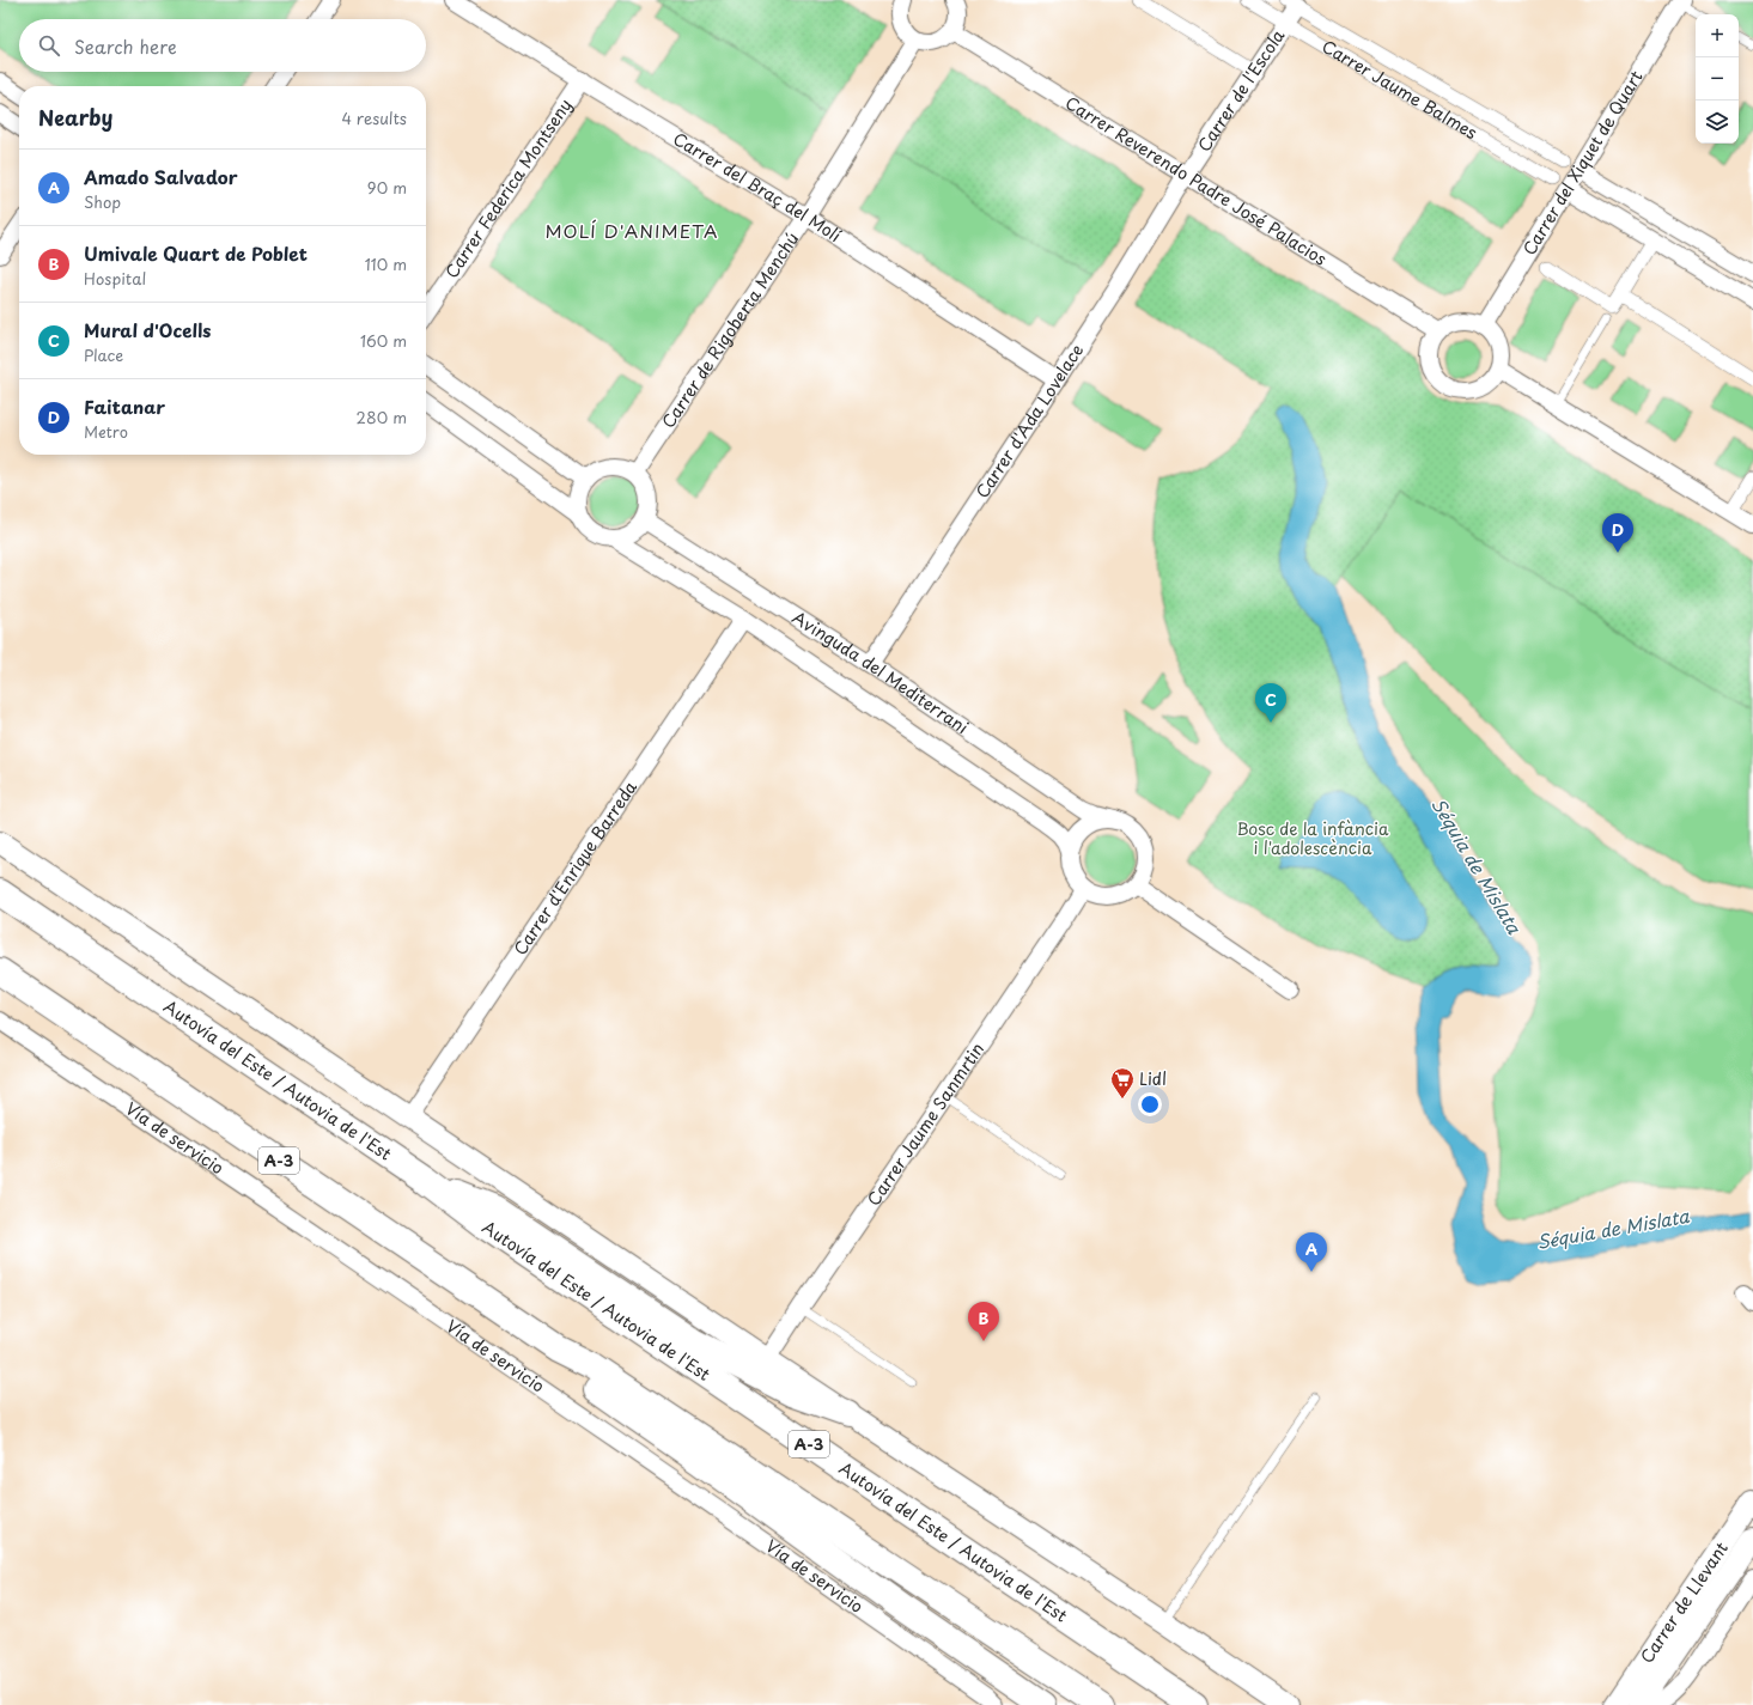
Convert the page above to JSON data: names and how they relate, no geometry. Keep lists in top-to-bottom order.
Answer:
{
  "streets": {
    "highway": ["Autovía del Este / Autovia de l'Est", "A-3"],
    "street": [
      "Carrer Jaume Balmes",
      "Carrer de l'Escola",
      "Carrer del Xiquet de Quart",
      "Carrer Reverendo Padre José Palacios",
      "Carrer del Braç del Molí",
      "Carrer Federica Montseny",
      "Carrer de Rigoberta Menchú",
      "Carrer d'Ada Lovelace",
      "Avinguda del Mediterrani",
      "Carrer d'Enrique Barreda",
      "Carrer Jaume Sanmrtin",
      "Vía de servicio",
      "Carrer de Llevant"
    ]
  },
  "crossings": [
    ["Carrer Jaume Balmes", "Carrer de l'Escola"],
    ["Carrer de l'Escola", "Carrer Reverendo Padre José Palacios"],
    ["Carrer de l'Escola", "Carrer d'Ada Lovelace"],
    ["Carrer del Xiquet de Quart", "Carrer Reverendo Padre José Palacios"],
    ["Carrer Reverendo Padre José Palacios", "Carrer d'Ada Lovelace"],
    ["Carrer del Braç del Molí", "Carrer Federica Montseny"],
    ["Carrer del Braç del Molí", "Carrer de Rigoberta Menchú"],
    ["Carrer del Braç del Molí", "Carrer d'Ada Lovelace"],
    ["Carrer de Rigoberta Menchú", "Avinguda del Mediterrani"],
    ["Carrer d'Ada Lovelace", "Avinguda del Mediterrani"],
    ["Avinguda del Mediterrani", "Carrer d'Enrique Barreda"],
    ["Avinguda del Mediterrani", "Carrer Jaume Sanmrtin"]
  ],
  "districts": ["MOLÍ D'ANIMETA"],
  "water": ["Séquia de Mislata"],
  "parks": ["Bosc de la infància i l'adolescència"],
  "places": {
    "supermarket": ["Lidl"]
  },
  "page": {
    "map_buttons": ["+", "−"],
    "search": "Search here",
    "heading": ["Nearby", "4 results"],
    "list": [
      {
        "mark": "A",
        "name": "Amado Salvador",
        "note": "Shop",
        "value": "90 m"
      },
      {
        "mark": "B",
        "name": "Umivale Quart de Poblet",
        "note": "Hospital",
        "value": "110 m"
      },
      {
        "mark": "C",
        "name": "Mural d'Ocells",
        "note": "Place",
        "value": "160 m"
      },
      {
        "mark": "D",
        "name": "Faitanar",
        "note": "Metro",
        "value": "280 m"
      }
    ],
    "pins": [
      "D",
      "C",
      "A",
      "B"
    ]
  }
}
